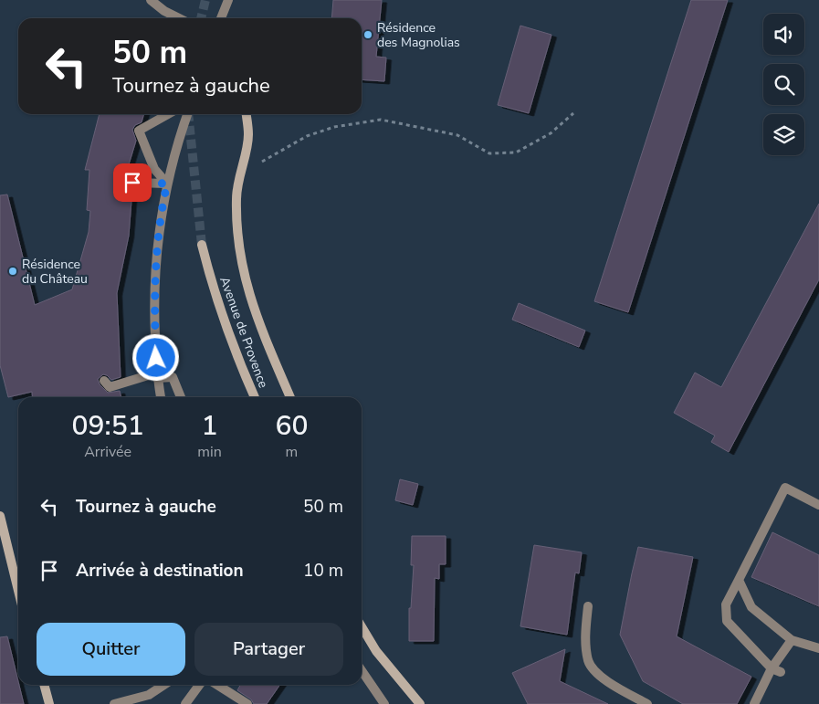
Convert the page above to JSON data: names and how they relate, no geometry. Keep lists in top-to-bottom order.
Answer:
{
  "streets": {
    "main road": ["Avenue de Provence"]
  },
  "places": ["Résidence des Magnolias", "Résidence du Château"],
  "page": {
    "turn": ["50 m", "Tournez à gauche"],
    "eta": [
      "09:51",
      "Arrivée",
      "1",
      "min",
      "60",
      "m"
    ],
    "list": [
      {
        "name": "Tournez à gauche",
        "value": "50 m"
      },
      {
        "name": "Arrivée à destination",
        "value": "10 m"
      }
    ],
    "buttons": ["Quitter", "Partager"]
  }
}
